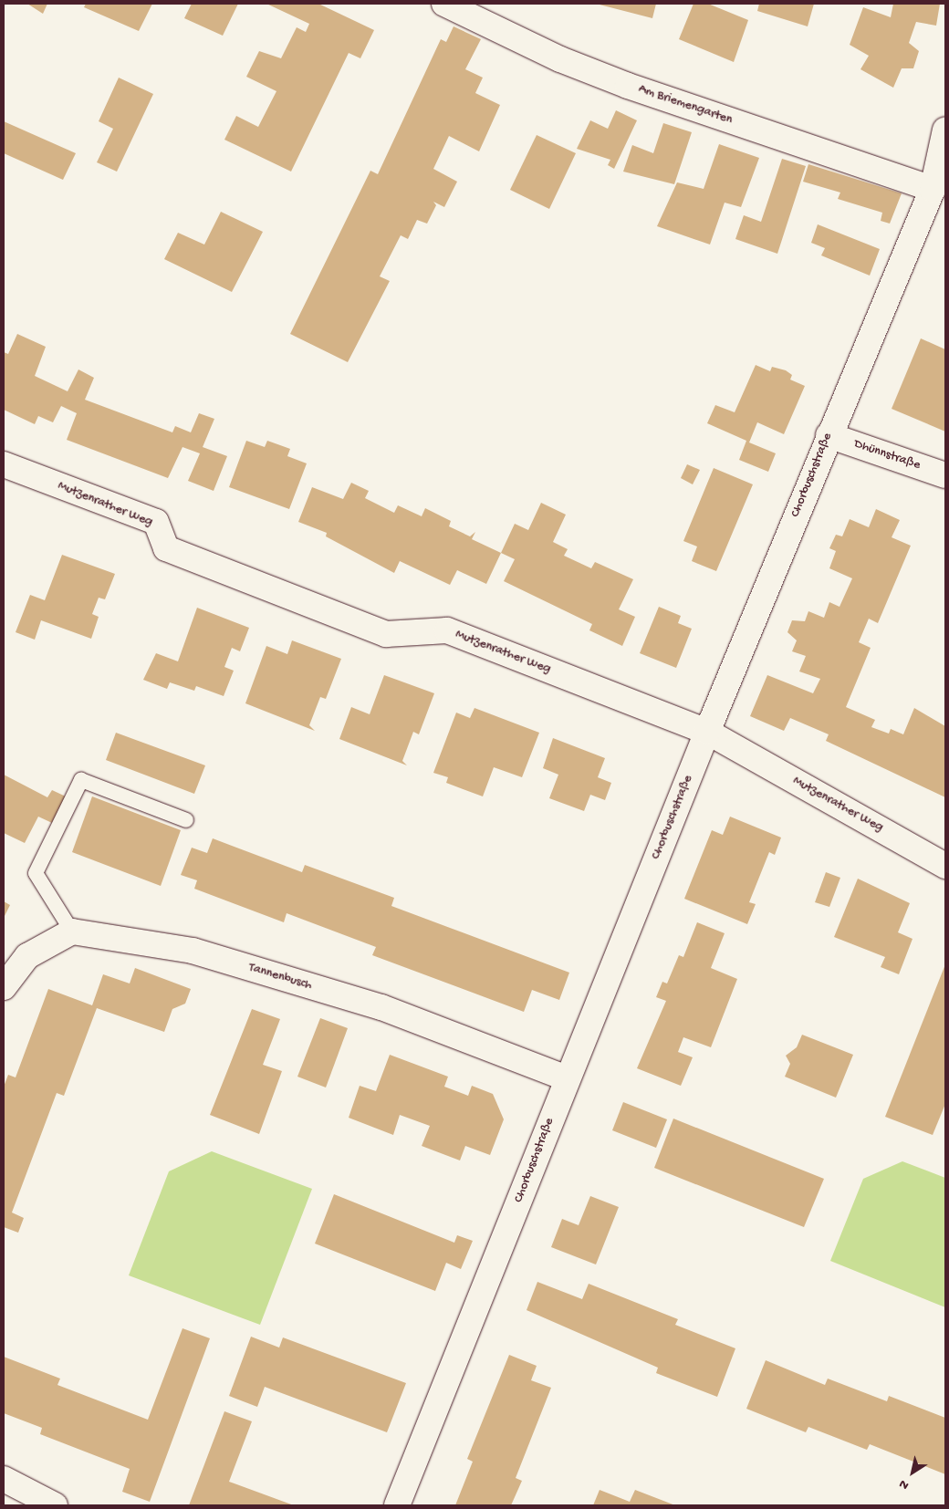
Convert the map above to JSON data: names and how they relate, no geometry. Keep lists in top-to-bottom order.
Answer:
{
  "streets": {
    "street": [
      "Am Briemengarten",
      "Dhünnstraße",
      "Chorbuschstraße",
      "Mutzenrather Weg",
      "Tannenbusch"
    ]
  },
  "crossings": [
    ["Am Briemengarten", "Chorbuschstraße"],
    ["Dhünnstraße", "Chorbuschstraße"],
    ["Chorbuschstraße", "Mutzenrather Weg"],
    ["Chorbuschstraße", "Tannenbusch"]
  ],
  "north": "bottom left"
}
